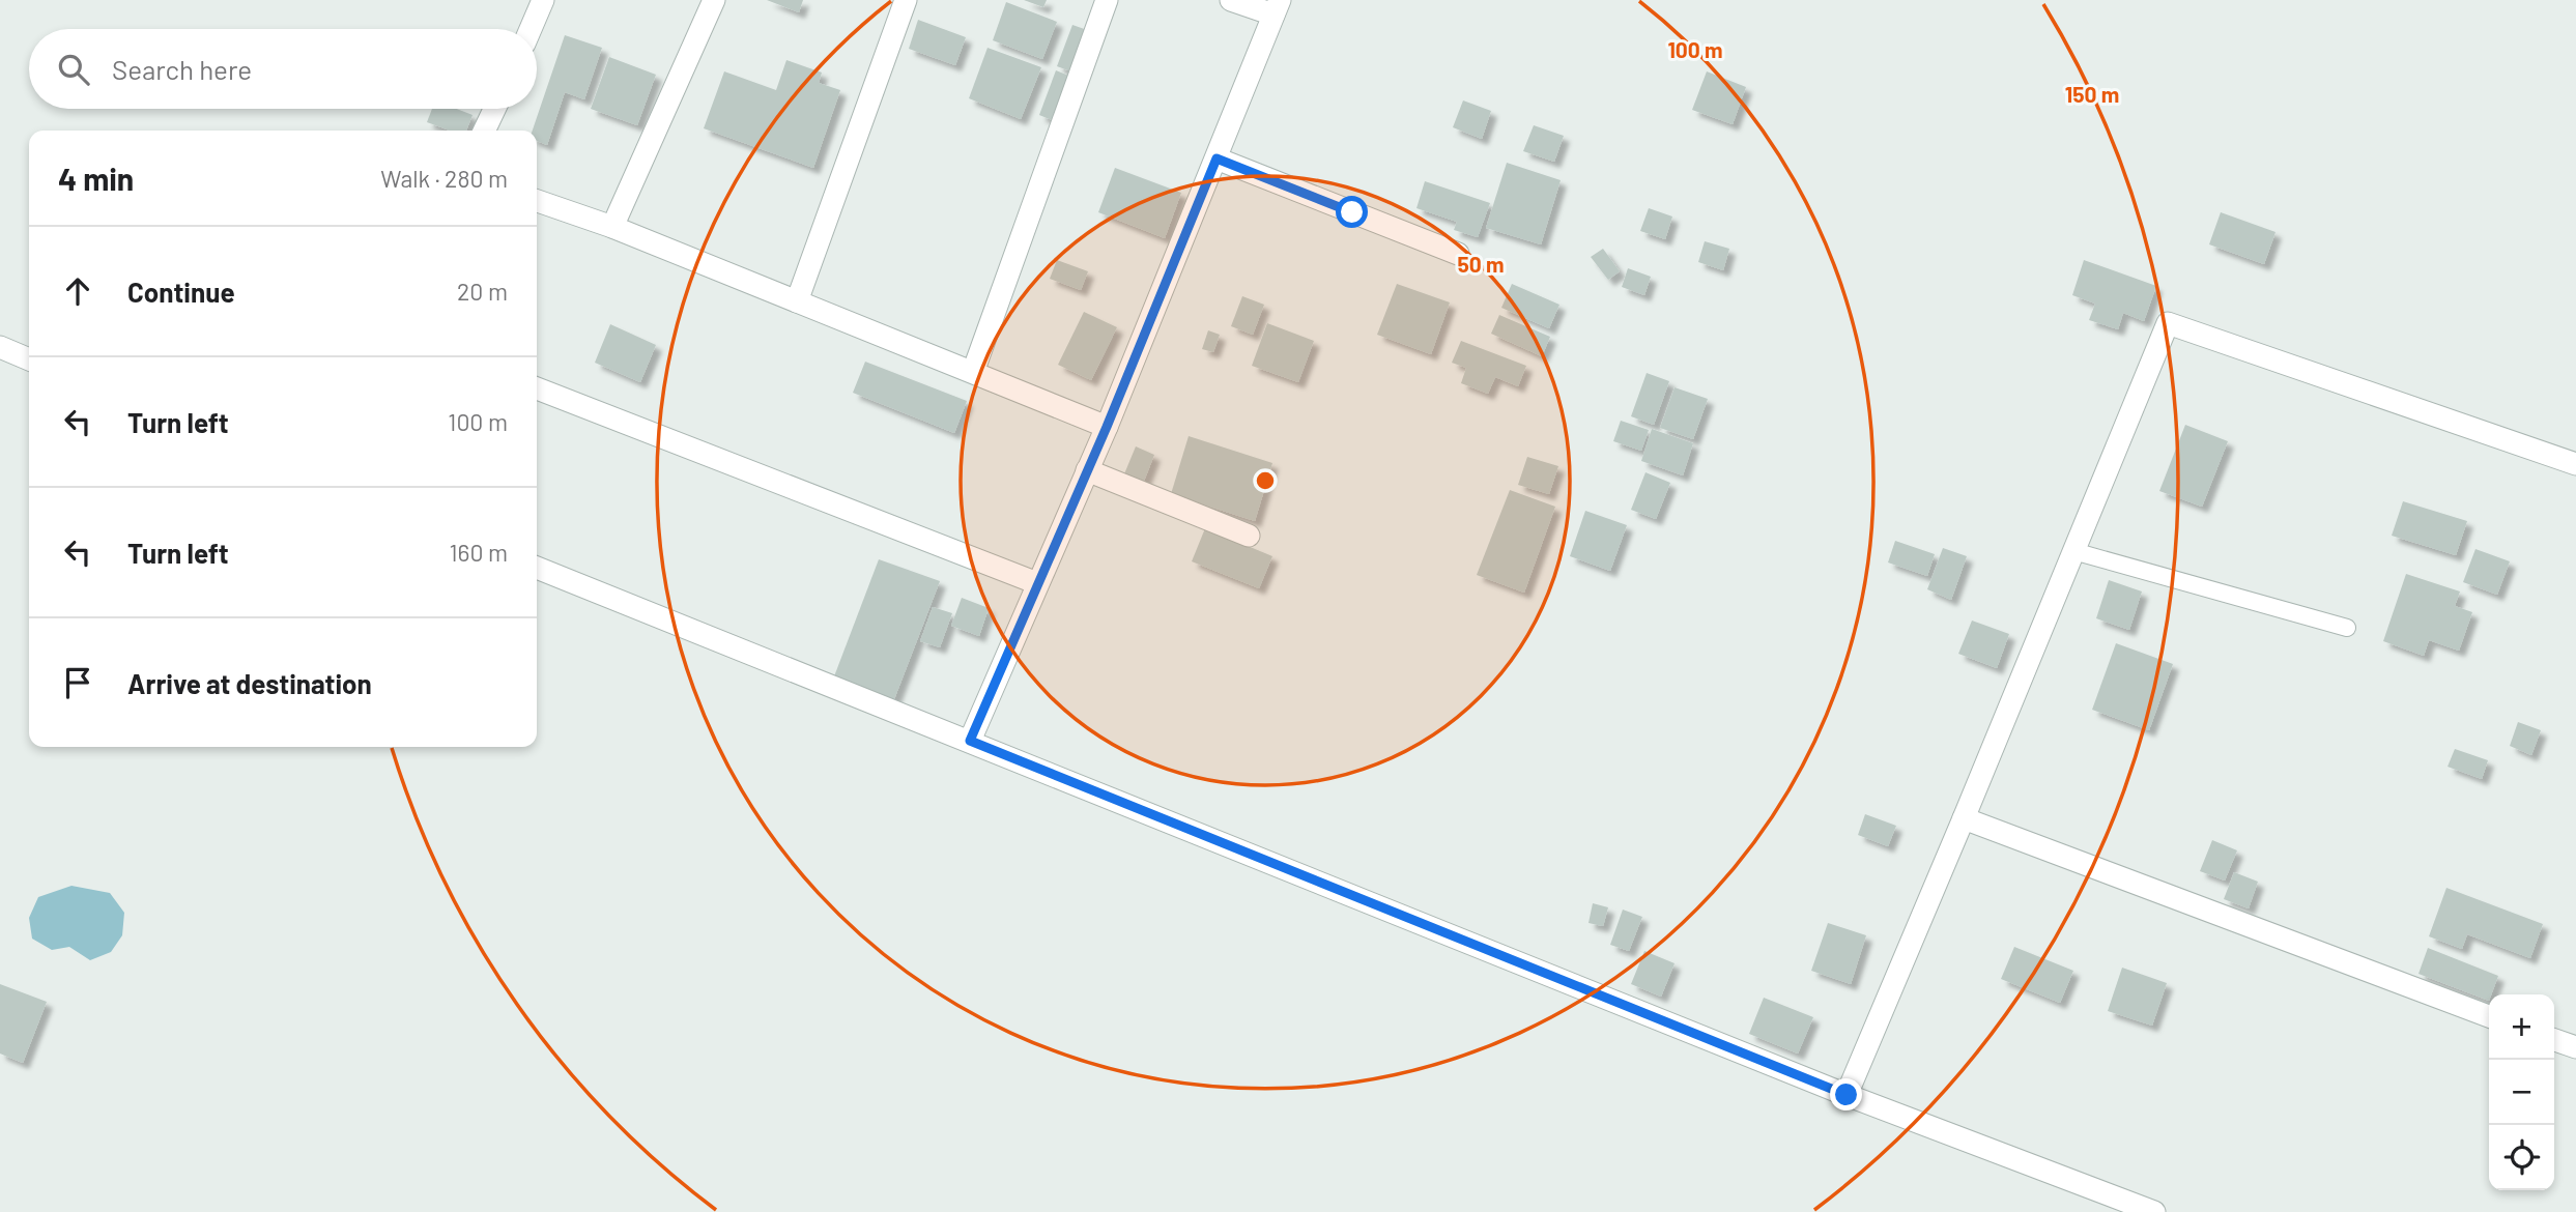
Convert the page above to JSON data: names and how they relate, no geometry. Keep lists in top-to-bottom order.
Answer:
{
  "page": {
    "search": "Search here",
    "heading": ["4 min", "Walk · 280 m"],
    "list": [
      ["Continue", "20 m"],
      ["Turn left", "100 m"],
      ["Turn left", "160 m"],
      "Arrive at destination"
    ],
    "map_buttons": ["+", "−"]
  },
  "rings": ["100 m", "150 m", "50 m"]
}
